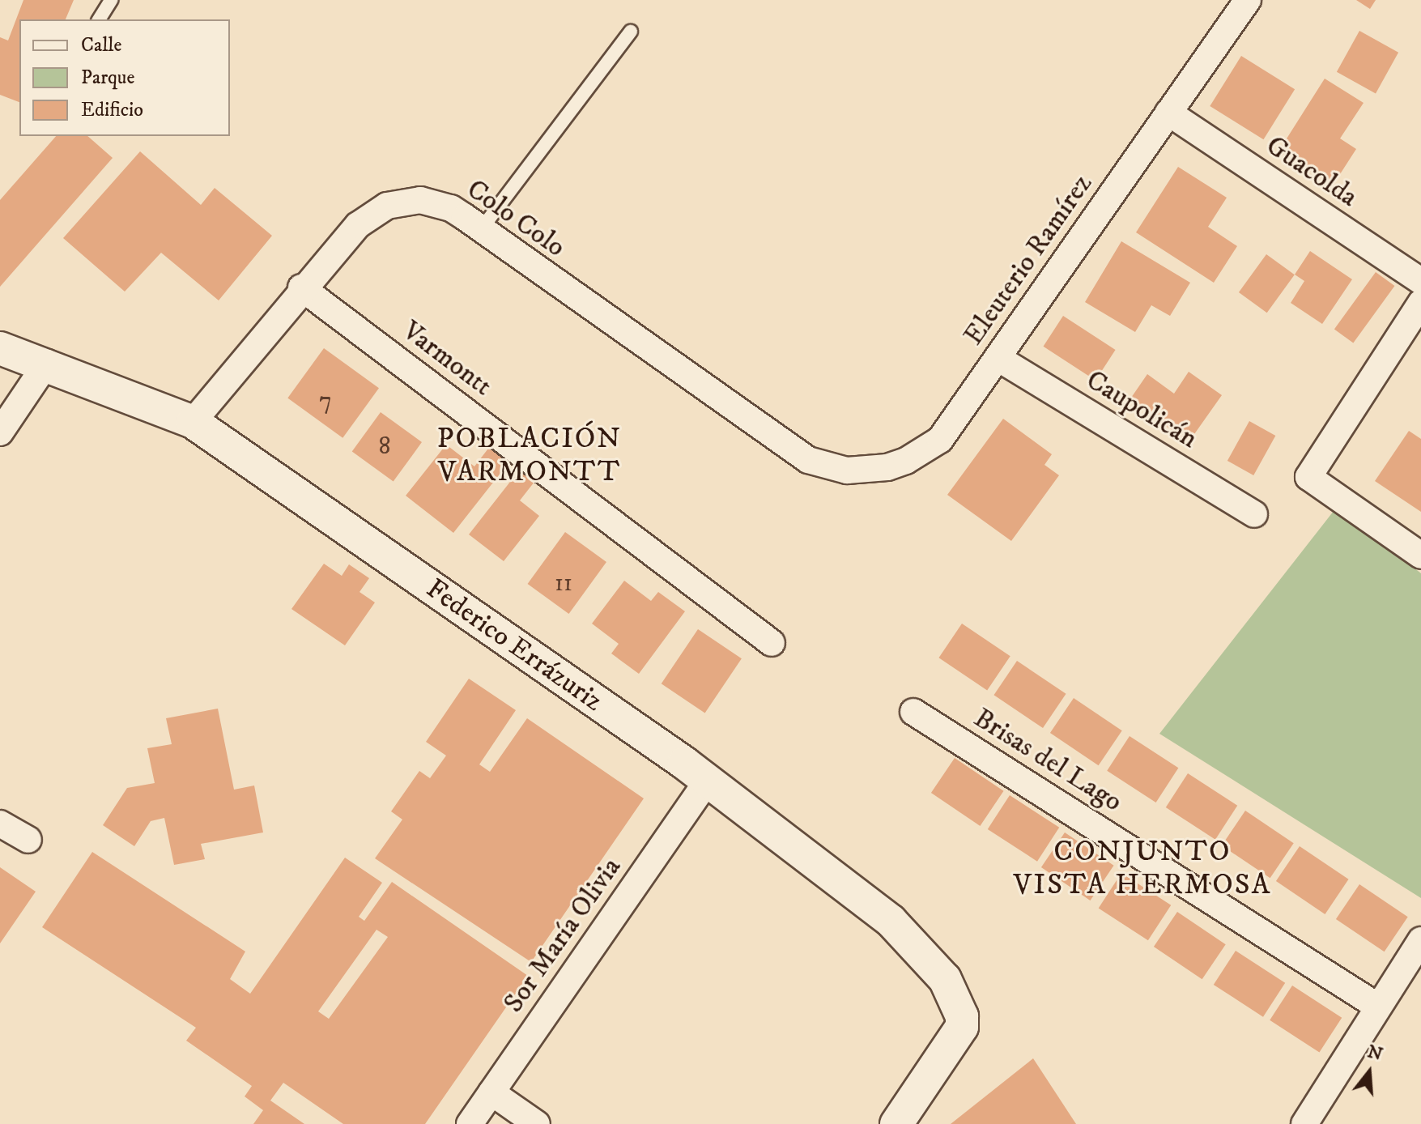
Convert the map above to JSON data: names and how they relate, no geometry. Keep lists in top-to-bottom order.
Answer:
{
  "streets": {
    "street": [
      "Guacolda",
      "Colo Colo",
      "Eleuterio Ramírez",
      "Varmontt",
      "Caupolicán",
      "Federico Errázuriz",
      "Brisas del Lago",
      "Sor María Olivia"
    ]
  },
  "crossings": [
    ["Guacolda", "Eleuterio Ramírez"],
    ["Colo Colo", "Eleuterio Ramírez"],
    ["Colo Colo", "Varmontt"],
    ["Colo Colo", "Federico Errázuriz"],
    ["Eleuterio Ramírez", "Caupolicán"],
    ["Federico Errázuriz", "Sor María Olivia"]
  ],
  "districts": ["POBLACIÓN VARMONTT", "CONJUNTO VISTA HERMOSA"],
  "house_numbers": ["7", "8", "11"],
  "legend": ["Calle", "Parque", "Edificio"],
  "north": "top"
}
